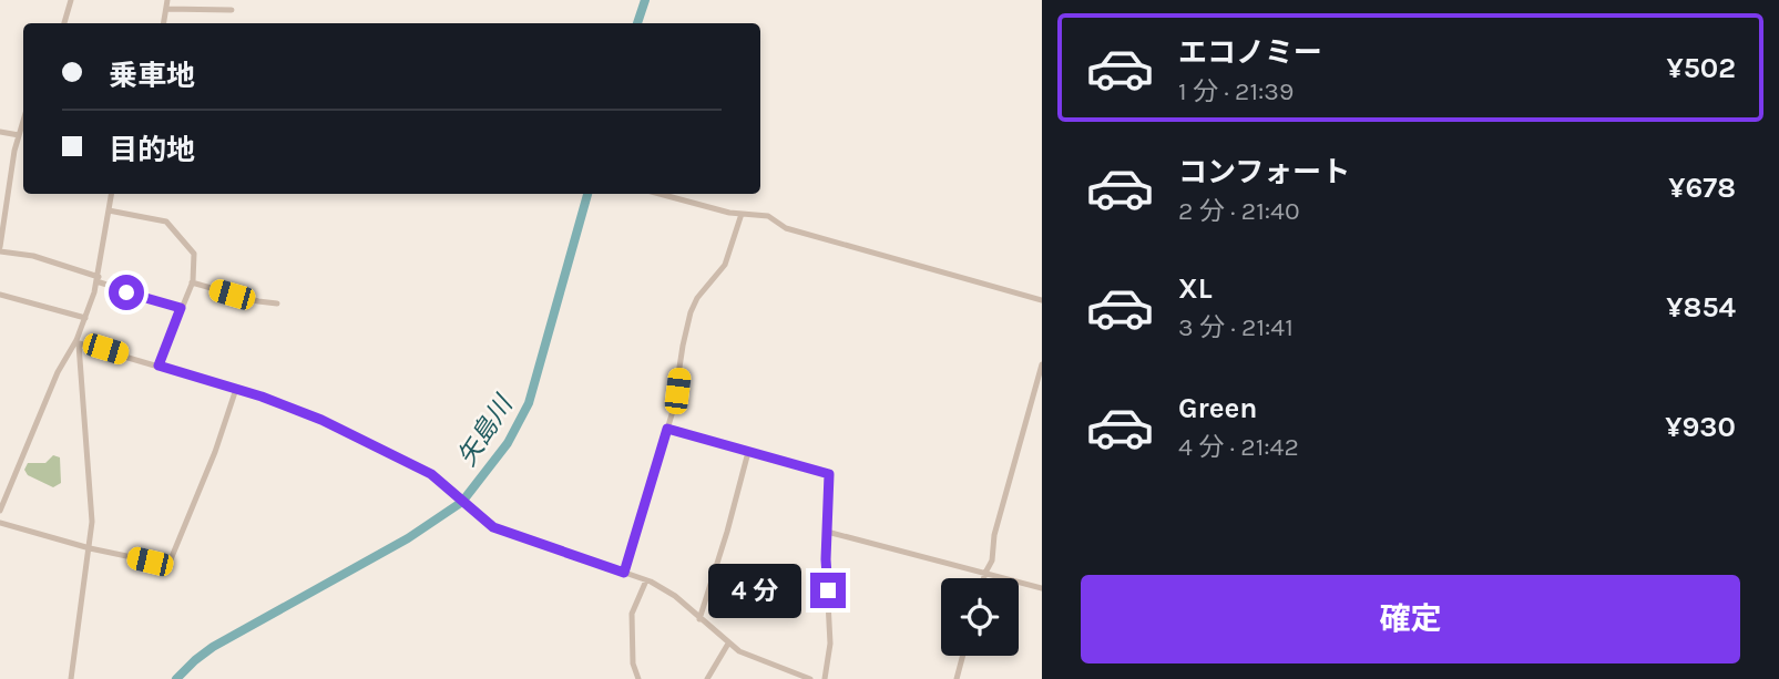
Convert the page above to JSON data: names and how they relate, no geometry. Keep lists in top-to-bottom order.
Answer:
{
  "water": ["矢島川"],
  "page": {
    "list": [
      {
        "name": "エコノミー",
        "note": "1 分 · 21:39",
        "value": "¥502"
      },
      {
        "name": "コンフォート",
        "note": "2 分 · 21:40",
        "value": "¥678"
      },
      {
        "name": "XL",
        "note": "3 分 · 21:41",
        "value": "¥854"
      },
      {
        "name": "Green",
        "note": "4 分 · 21:42",
        "value": "¥930"
      }
    ],
    "banner": ["乗車地", "目的地"],
    "buttons": "確定",
    "bubble": "4 分"
  }
}
